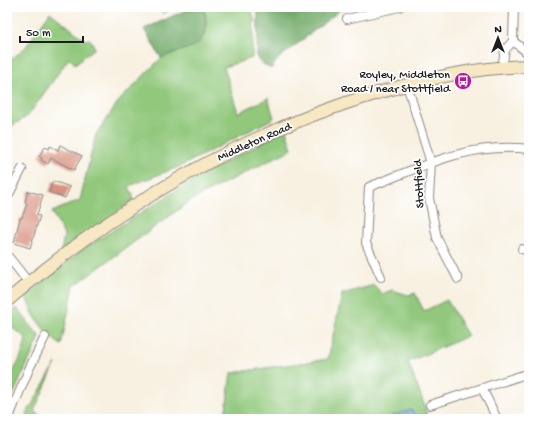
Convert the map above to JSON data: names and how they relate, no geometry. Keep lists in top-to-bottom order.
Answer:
{
  "streets": {
    "main road": ["Middleton Road"],
    "street": ["Stottfield"]
  },
  "crossings": [
    ["Middleton Road", "Stottfield"]
  ],
  "places": {
    "bus stop": ["Royley, Middleton Road / near Stottfield"]
  },
  "scale_bar": "50 m",
  "north": "top"
}
